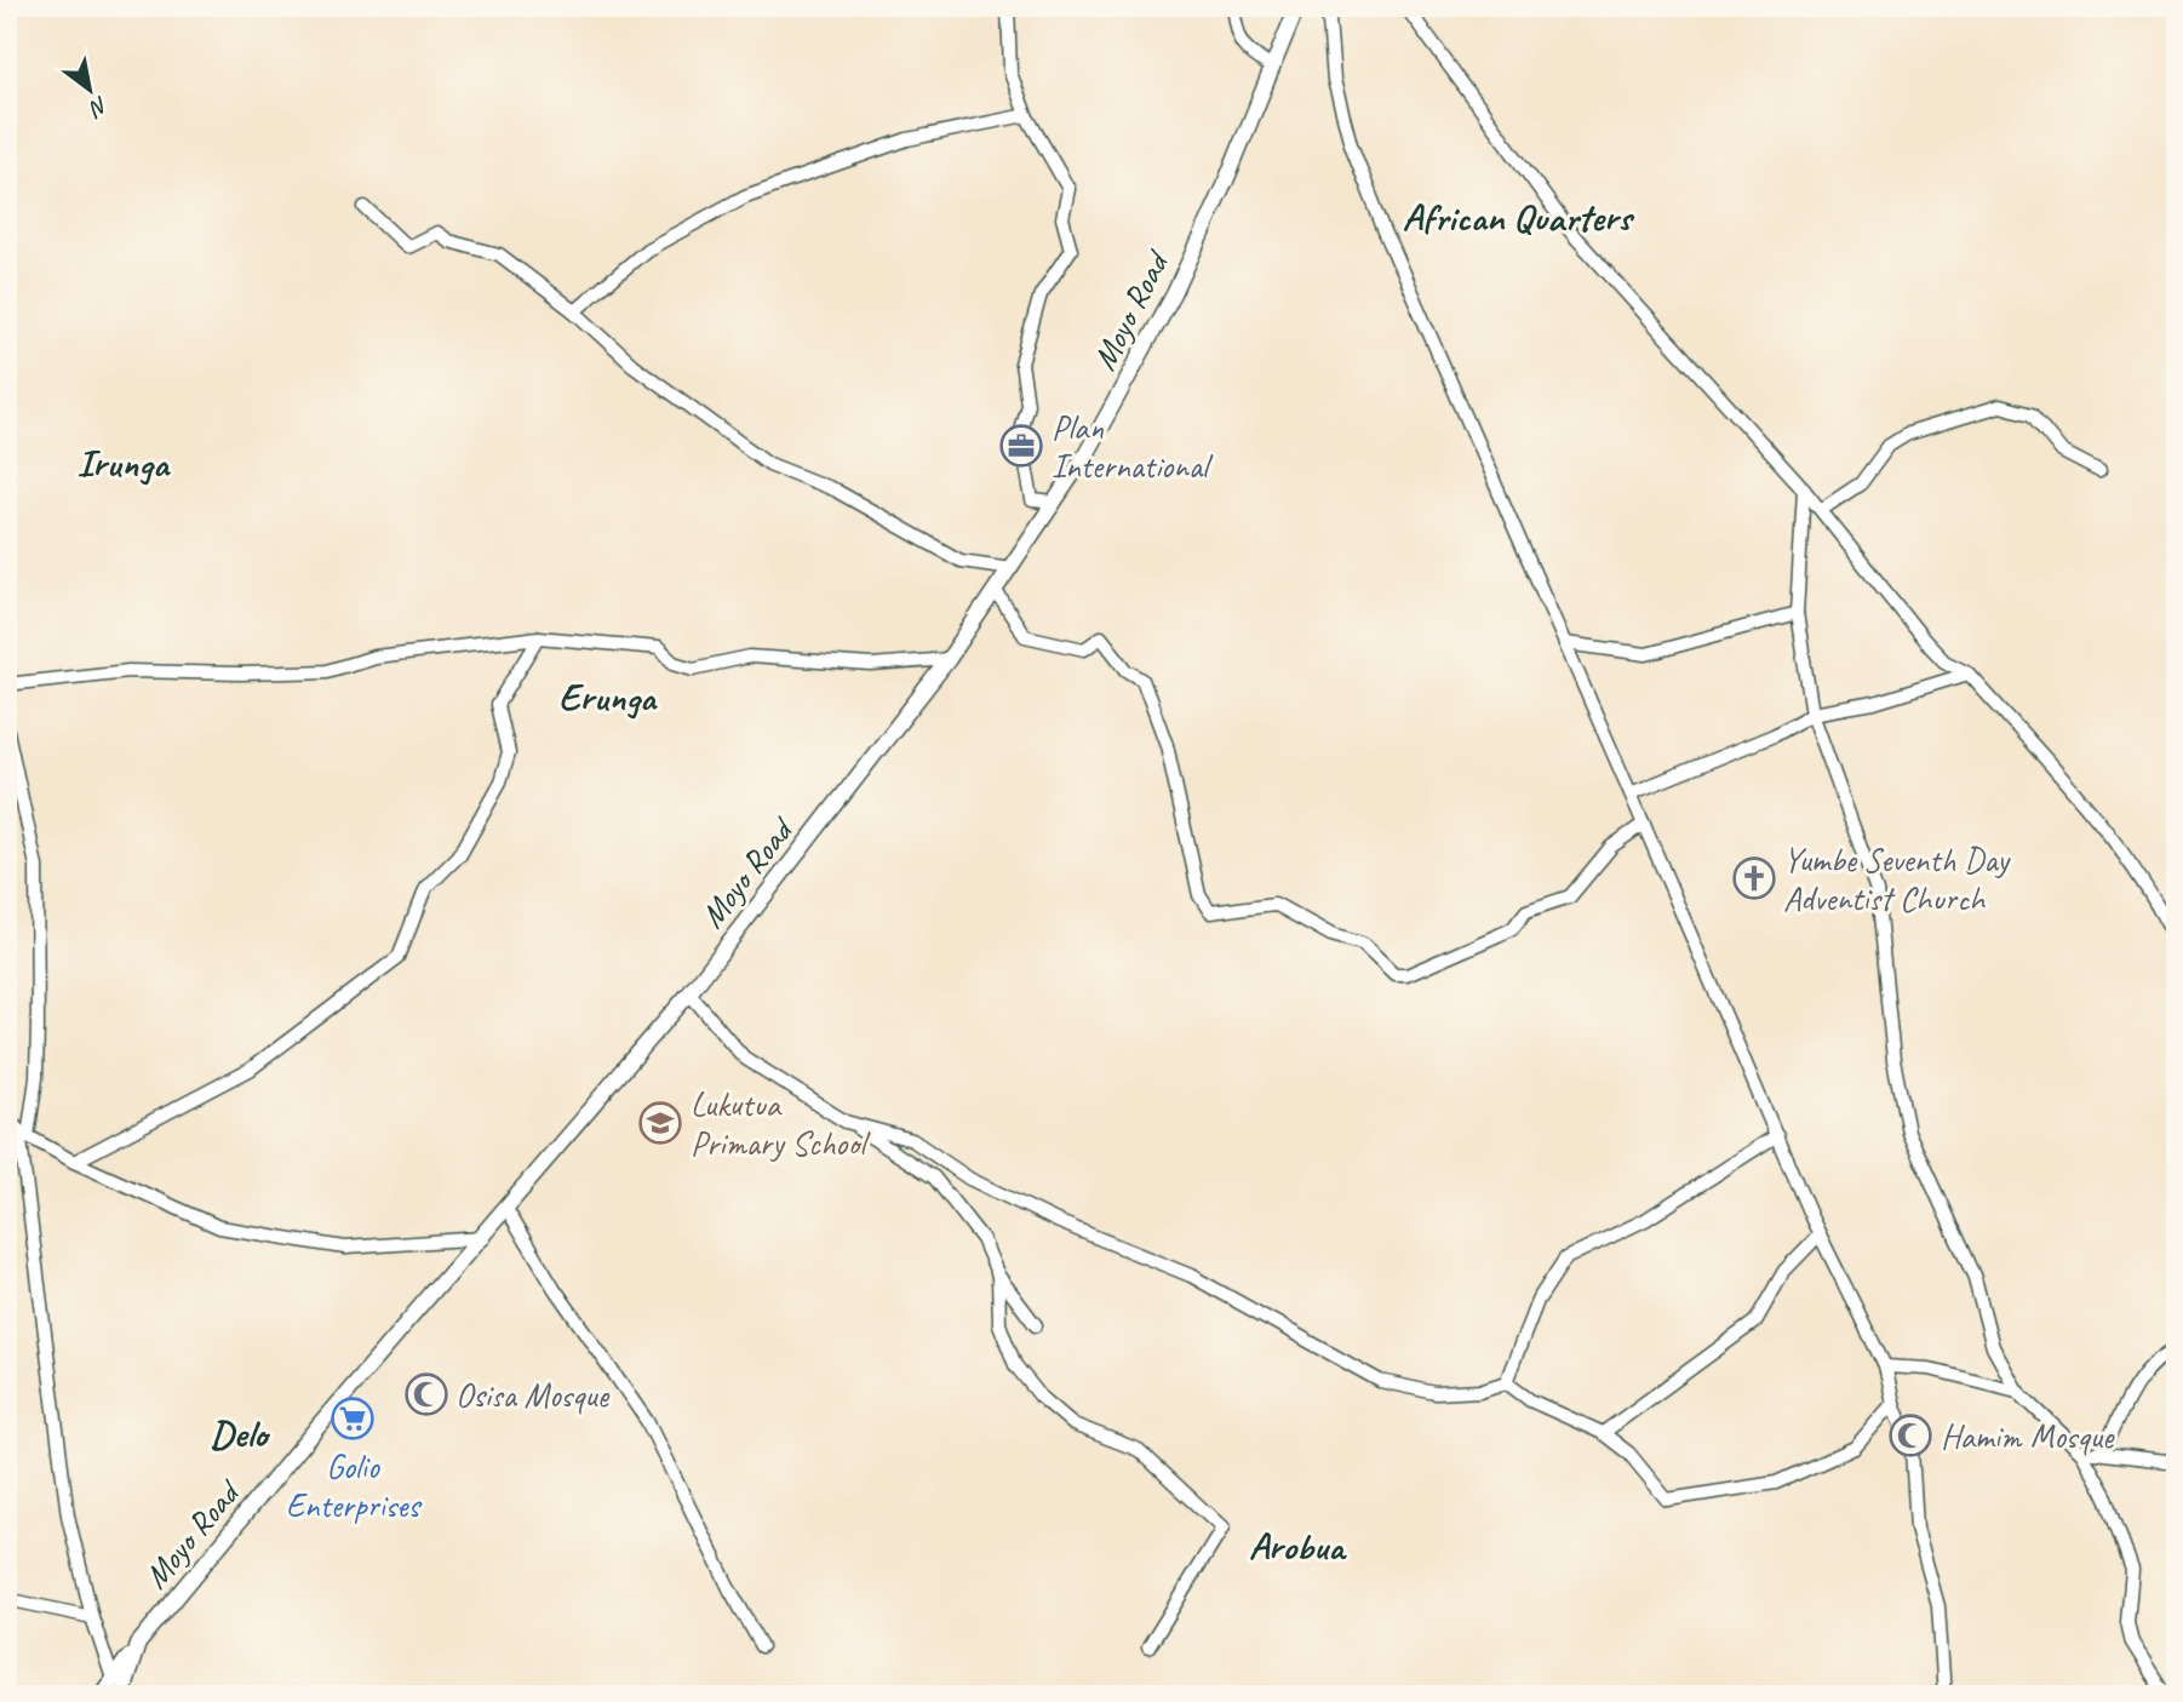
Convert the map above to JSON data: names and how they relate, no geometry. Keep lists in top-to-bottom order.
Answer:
{
  "streets": {
    "main road": ["Moyo Road"]
  },
  "districts": [
    "African Quarters",
    "Irunga",
    "Erunga",
    "Delo",
    "Arobua"
  ],
  "places": {
    "office": ["Plan International"],
    "church": ["Yumbe Seventh Day Adventist Church"],
    "school or university": ["Lukutua Primary School"],
    "mosque": ["Osisa Mosque", "Hamim Mosque"],
    "supermarket": ["Golio Enterprises"]
  },
  "north": "bottom right"
}
